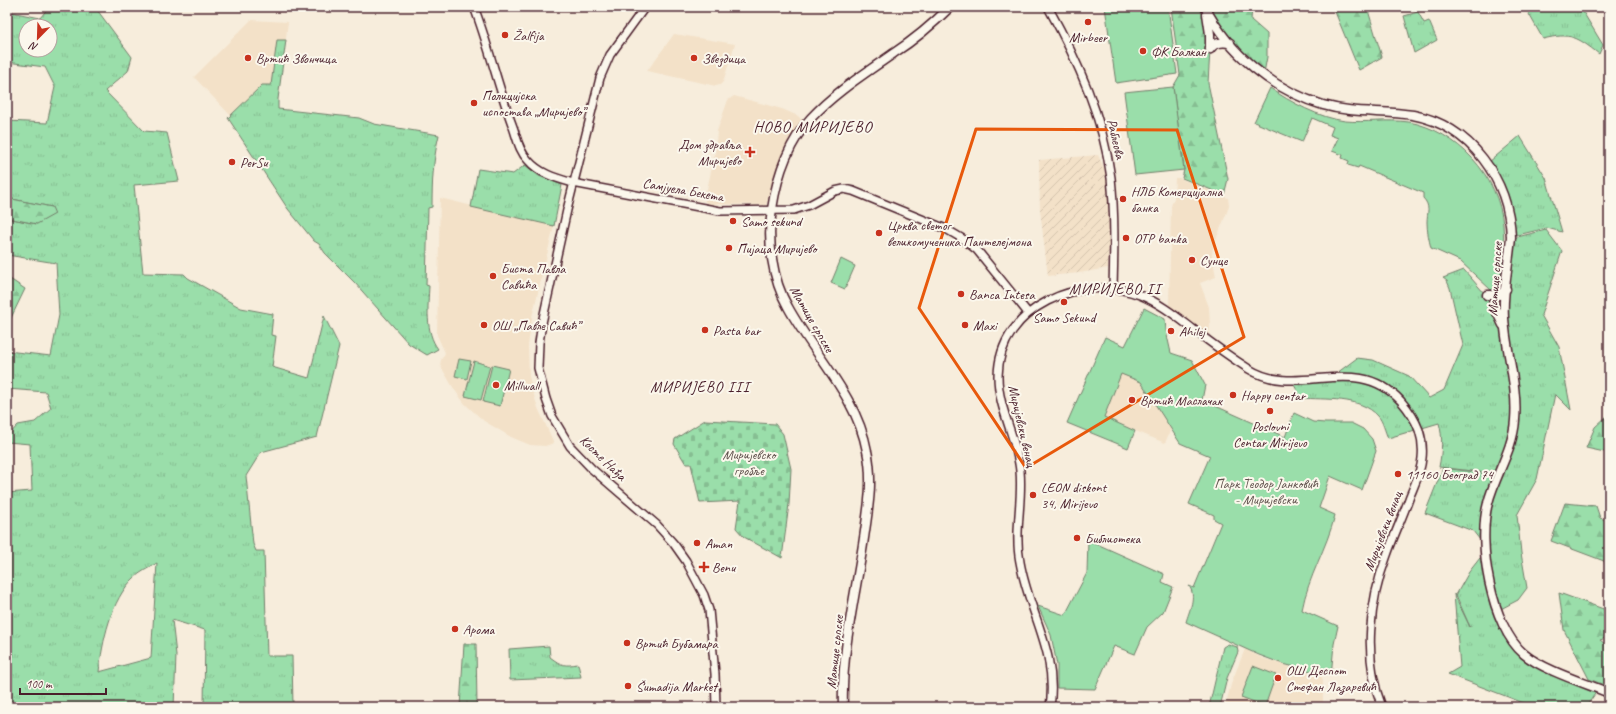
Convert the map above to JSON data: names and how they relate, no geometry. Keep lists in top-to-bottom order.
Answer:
{
  "streets": {
    "main road": ["Матице српске"],
    "street": [
      "Раблеова",
      "Самјуела Бекета",
      "Миријевски венац",
      "Косте Нађа"
    ]
  },
  "crossings": [
    ["Раблеова", "Миријевски венац"],
    ["Самјуела Бекета", "Матице српске"],
    ["Самјуела Бекета", "Миријевски венац"],
    ["Самјуела Бекета", "Косте Нађа"]
  ],
  "districts": ["НОВО МИРИЈЕВО", "МИРИЈЕВО II", "МИРИЈЕВО III"],
  "parks": ["Миријевско гробље", "Парк Теодор Јанковић - Миријевски"],
  "places": {
    "other": [
      "Mirbeer",
      "Žalfija",
      "ФК Балкан",
      "Вртић Звончица",
      "Звездица",
      "Полицијска испостава „Миријево”",
      "PerSu",
      "НЛБ Комерцијална банка",
      "Samo sekund",
      "Црква светог великомученика Пантелејмона",
      "OTP banka",
      "Пијаца Миријево",
      "Сунце",
      "Биста Павла Савића",
      "Banca Intesa",
      "Samo Sekund",
      "ОШ „Павле Савић”",
      "Maxi",
      "Pasta bar",
      "Ahilej",
      "Millwall",
      "Happy centar",
      "Вртић Маслачак",
      "Poslovni Centar Mirijevo",
      "11160 Београд 74",
      "LEON diskont 34, Mirijevo",
      "Библиотека",
      "Aman",
      "Арома",
      "Вртић Бубамара",
      "ОШ Деспот Стефан Лазаревић",
      "Šumadija Market"
    ],
    "health": ["Дом здравља Миријево", "Benu"]
  },
  "scale_bar": "100 m",
  "north": "bottom left"
}
